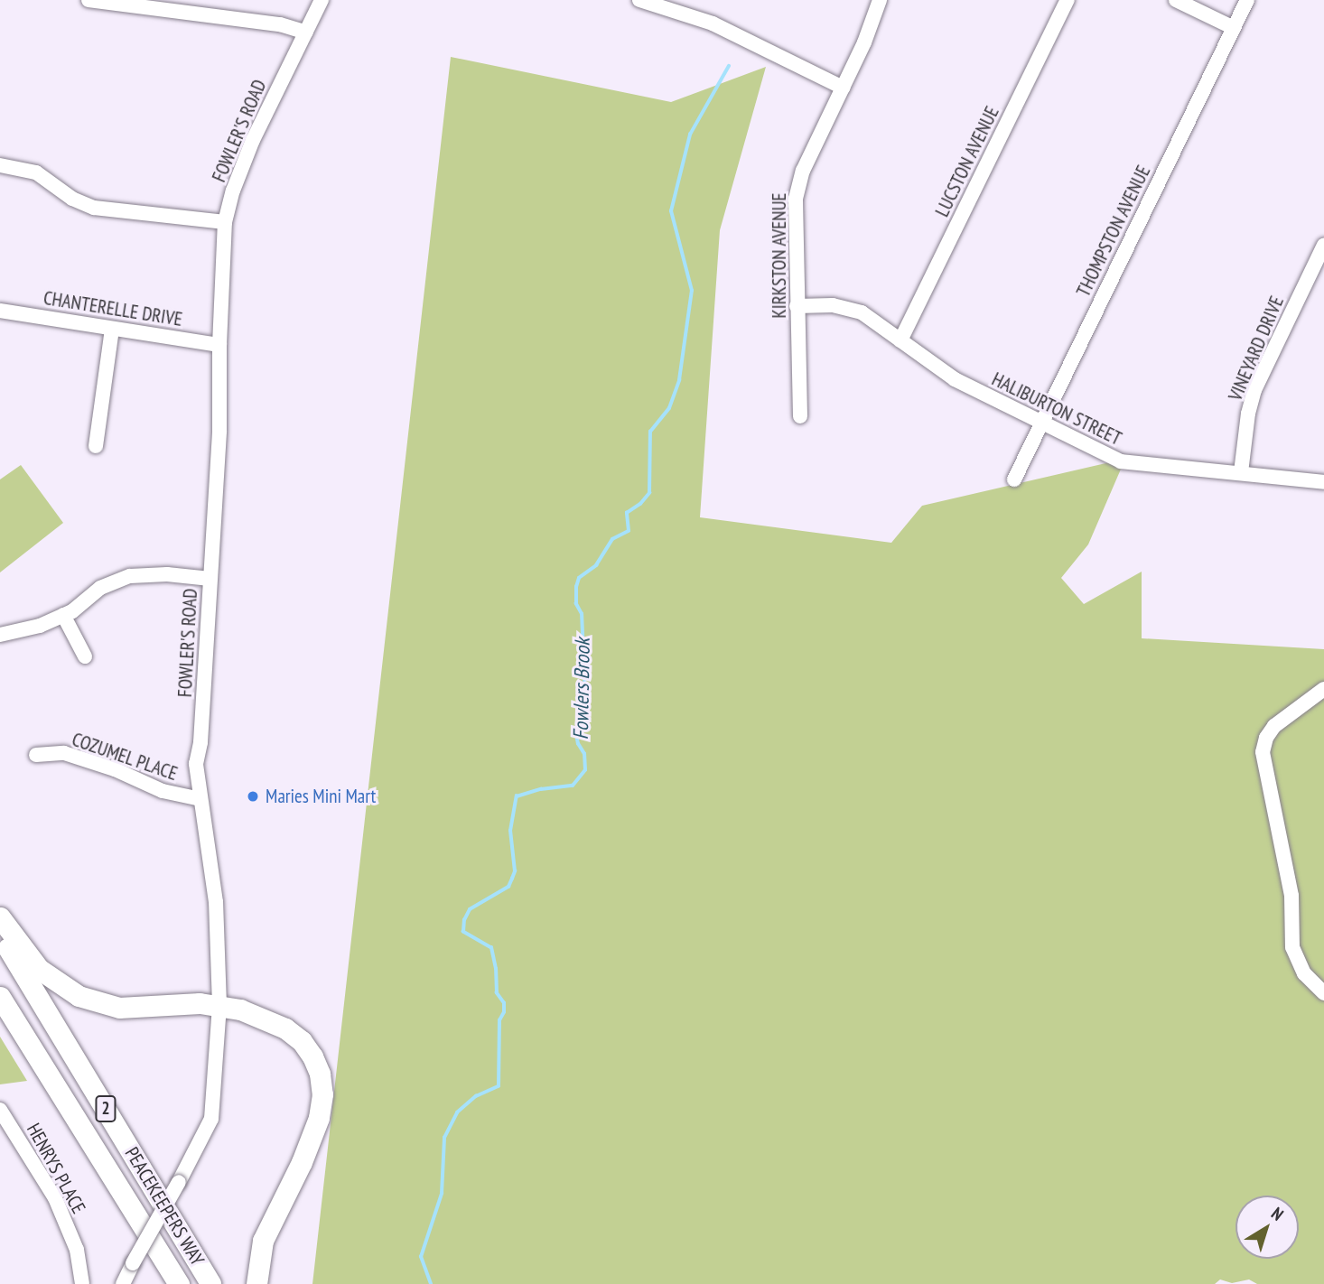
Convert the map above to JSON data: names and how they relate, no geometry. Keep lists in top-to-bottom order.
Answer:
{
  "streets": {
    "highway": ["2", "PEACEKEEPERS WAY"],
    "street": [
      "FOWLER'S ROAD",
      "LUCSTON AVENUE",
      "THOMPSTON AVENUE",
      "KIRKSTON AVENUE",
      "CHANTERELLE DRIVE",
      "VINEYARD DRIVE",
      "HALIBURTON STREET",
      "COZUMEL PLACE",
      "HENRYS PLACE"
    ]
  },
  "crossings": [
    ["FOWLER'S ROAD", "CHANTERELLE DRIVE"],
    ["FOWLER'S ROAD", "COZUMEL PLACE"],
    ["LUCSTON AVENUE", "HALIBURTON STREET"],
    ["THOMPSTON AVENUE", "HALIBURTON STREET"],
    ["KIRKSTON AVENUE", "HALIBURTON STREET"],
    ["VINEYARD DRIVE", "HALIBURTON STREET"]
  ],
  "water": ["Fowlers Brook"],
  "places": ["Maries Mini Mart"],
  "north": "top right"
}
